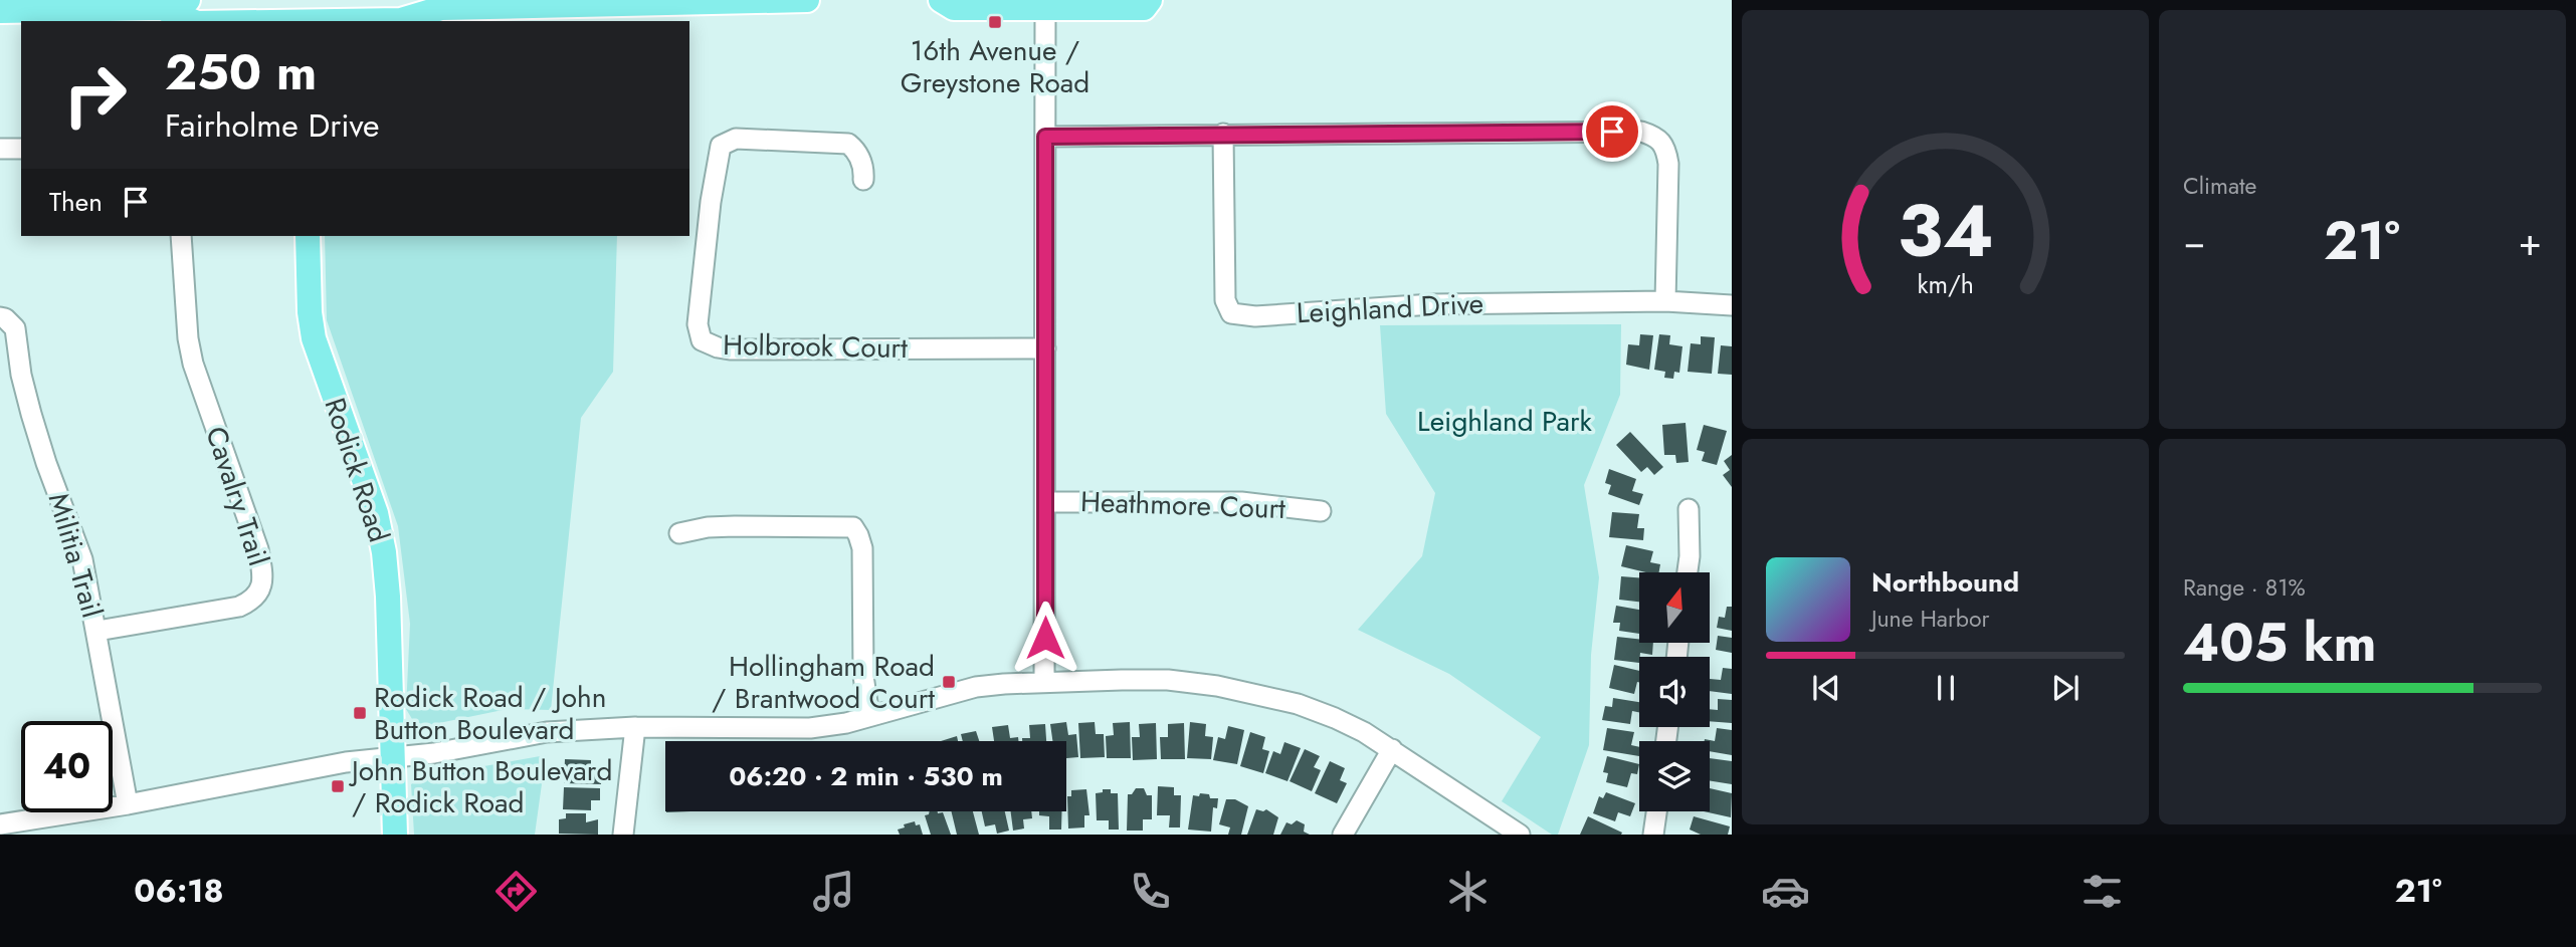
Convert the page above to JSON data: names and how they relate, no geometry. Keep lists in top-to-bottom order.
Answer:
{
  "streets": {
    "main road": ["Rodick Road"],
    "street": [
      "Leighland Drive",
      "Holbrook Court",
      "Cavalry Trail",
      "Heathmore Court",
      "Militia Trail"
    ]
  },
  "crossings": [
    ["Cavalry Trail", "Militia Trail"]
  ],
  "parks": ["Leighland Park"],
  "places": {
    "transit": [
      "16th Avenue / Greystone Road",
      "Hollingham Road / Brantwood Court",
      "Rodick Road / John Button Boulevard",
      "John Button Boulevard / Rodick Road"
    ]
  },
  "north": "top",
  "page": {
    "tile": [
      "Climate",
      ["Range · 81%", "405 km"]
    ],
    "turn": ["250 m", "Fairholme Drive"],
    "then": "Then",
    "heat": ["−", "21°", "+"],
    "song": ["Northbound", "June Harbor"],
    "limit": "40",
    "trip": "06:20 · 2 min · 530 m",
    "tabs": ["06:18", "21°"],
    "gauge": ["34", "km/h"]
  }
}
